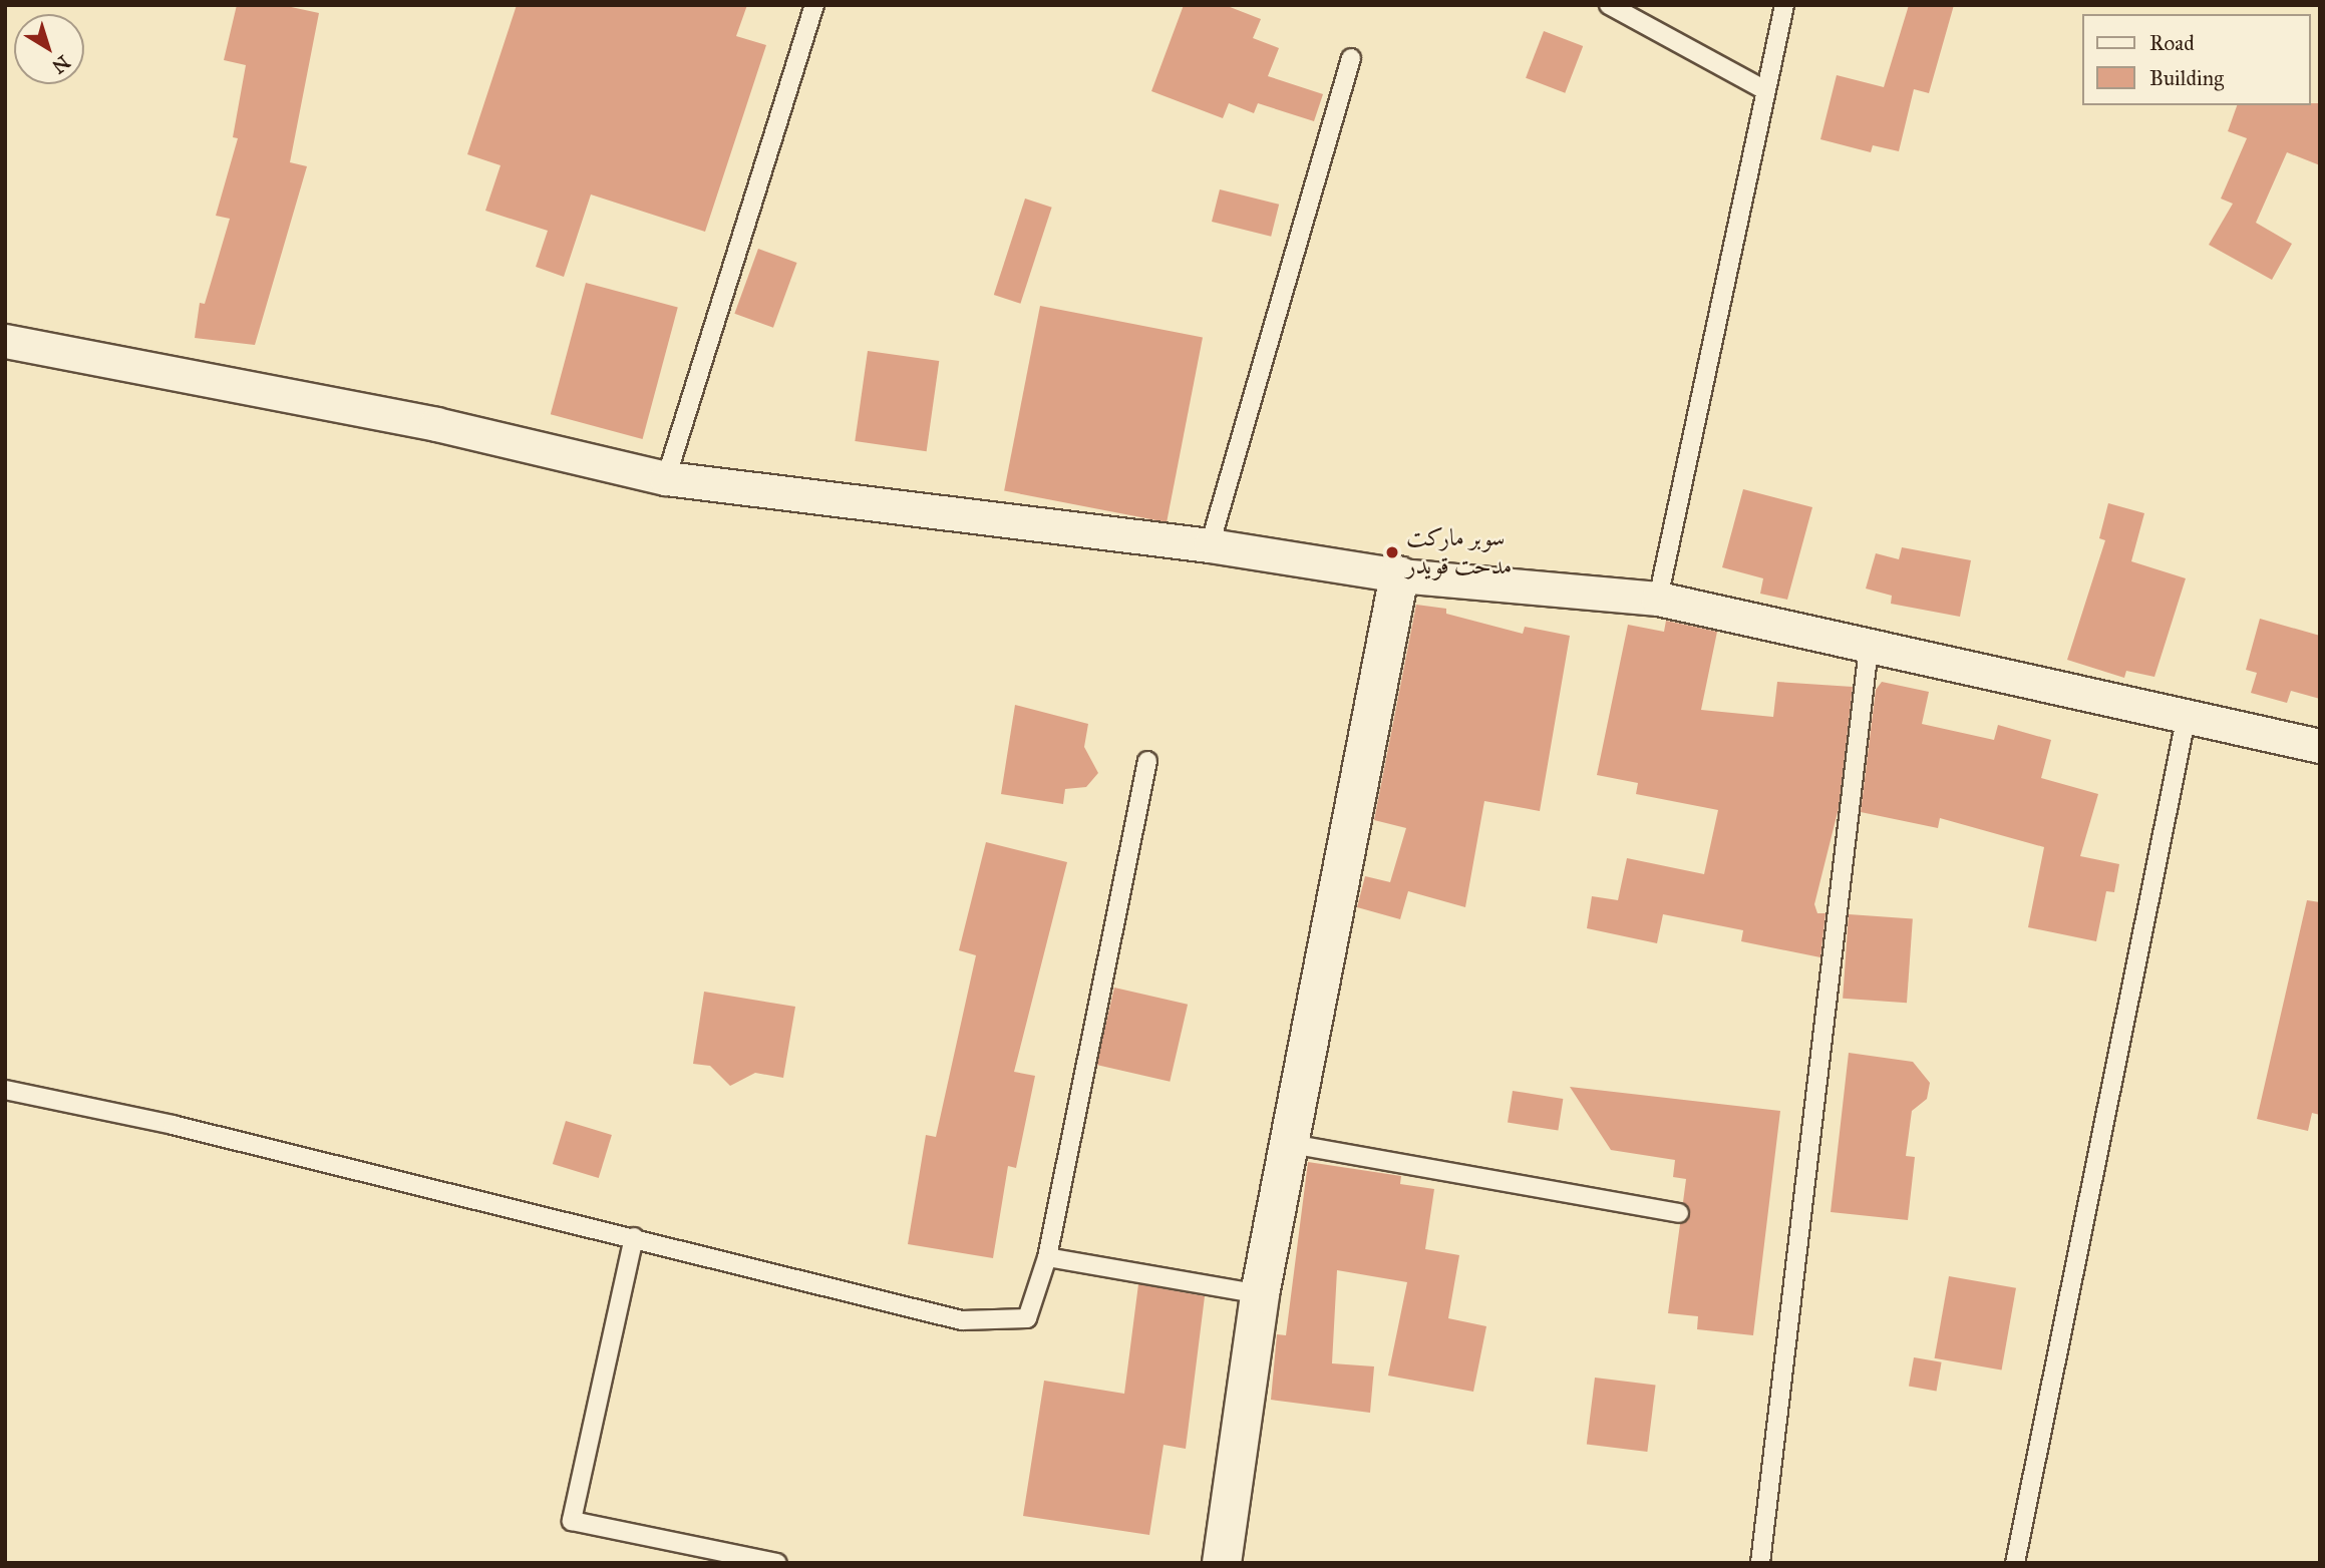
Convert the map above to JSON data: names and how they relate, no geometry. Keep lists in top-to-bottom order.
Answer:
{
  "places": ["سوبر ماركت مدحت قويدر"],
  "legend": ["Road", "Building"],
  "north": "bottom right"
}
